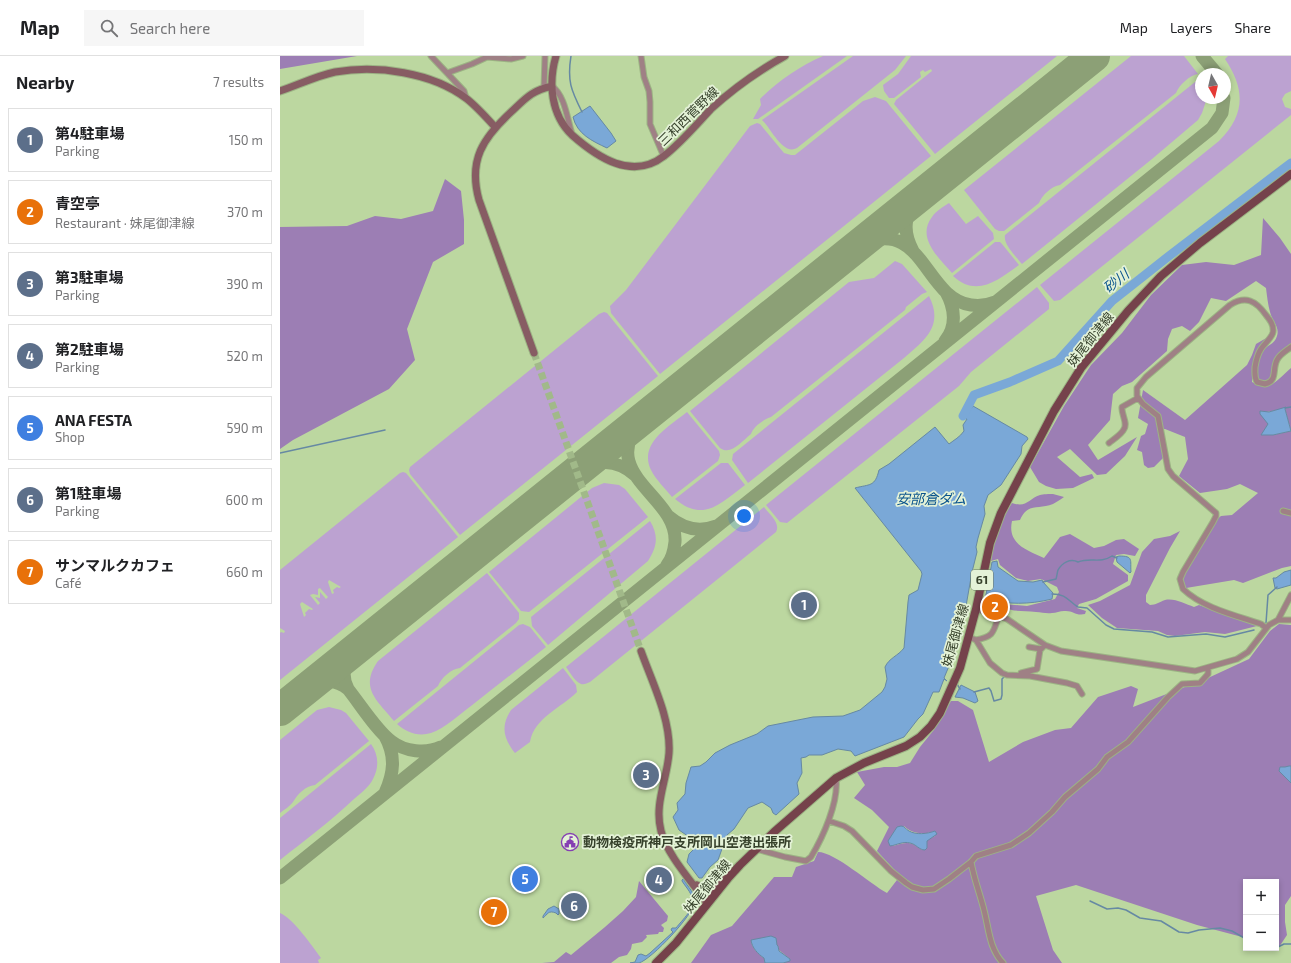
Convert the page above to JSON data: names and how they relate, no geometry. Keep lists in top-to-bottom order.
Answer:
{
  "streets": {
    "main road": ["妹尾御津線", "61"],
    "street": ["三和西菅野線"]
  },
  "water": ["砂川", "安部倉ダム"],
  "places": {
    "public building": ["動物検疫所神戸支所岡山空港出張所"]
  },
  "north": "bottom",
  "page": {
    "header": "Map",
    "search": "Search here",
    "nav": ["Map", "Layers", "Share"],
    "heading": ["Nearby", "7 results"],
    "list": [
      {
        "mark": "1",
        "name": "第4駐車場",
        "note": "Parking",
        "value": "150 m"
      },
      {
        "mark": "2",
        "name": "青空亭",
        "note": "Restaurant · 妹尾御津線",
        "value": "370 m"
      },
      {
        "mark": "3",
        "name": "第3駐車場",
        "note": "Parking",
        "value": "390 m"
      },
      {
        "mark": "4",
        "name": "第2駐車場",
        "note": "Parking",
        "value": "520 m"
      },
      {
        "mark": "5",
        "name": "ANA FESTA",
        "note": "Shop",
        "value": "590 m"
      },
      {
        "mark": "6",
        "name": "第1駐車場",
        "note": "Parking",
        "value": "600 m"
      },
      {
        "mark": "7",
        "name": "サンマルクカフェ",
        "note": "Café",
        "value": "660 m"
      }
    ],
    "pins": [
      "1",
      "2",
      "3",
      "5",
      "4",
      "6",
      "7"
    ],
    "map_buttons": ["+", "−"]
  }
}
